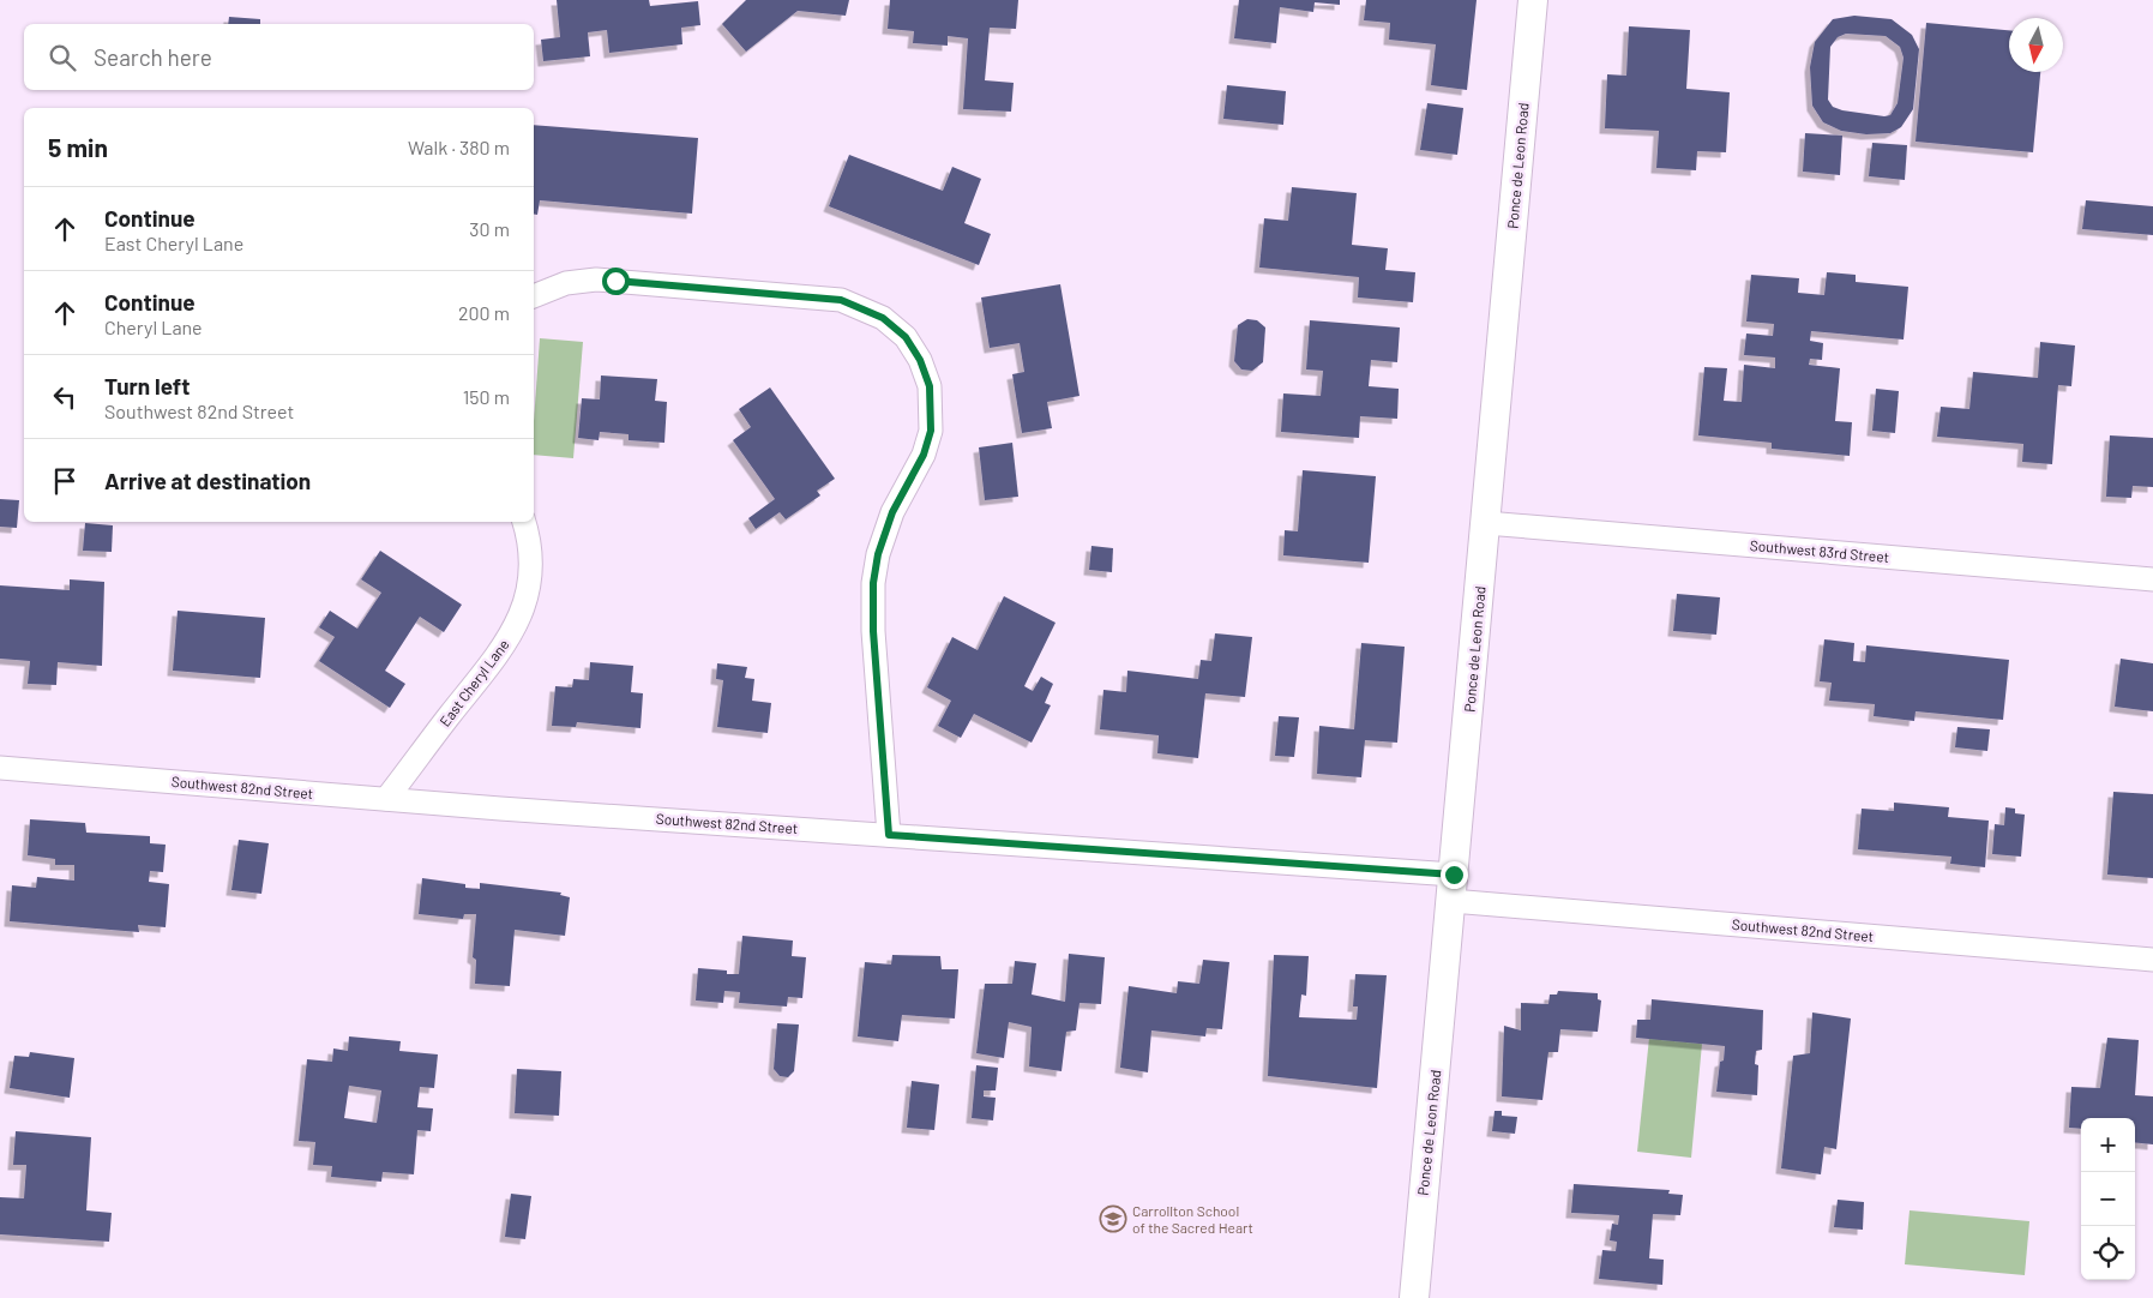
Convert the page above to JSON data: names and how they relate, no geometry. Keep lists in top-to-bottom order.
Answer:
{
  "streets": {
    "street": [
      "Ponce de Leon Road",
      "Southwest 83rd Street",
      "East Cheryl Lane",
      "Southwest 82nd Street"
    ]
  },
  "crossings": [
    ["Ponce de Leon Road", "Southwest 83rd Street"],
    ["Ponce de Leon Road", "Southwest 82nd Street"],
    ["East Cheryl Lane", "Southwest 82nd Street"]
  ],
  "places": {
    "school or university": ["Carrollton School of the Sacred Heart"]
  },
  "north": "bottom",
  "page": {
    "search": "Search here",
    "heading": ["5 min", "Walk · 380 m"],
    "list": [
      ["Continue", "East Cheryl Lane", "30 m"],
      ["Continue", "Cheryl Lane", "200 m"],
      ["Turn left", "Southwest 82nd Street", "150 m"],
      "Arrive at destination"
    ],
    "map_buttons": ["+", "−"]
  }
}
